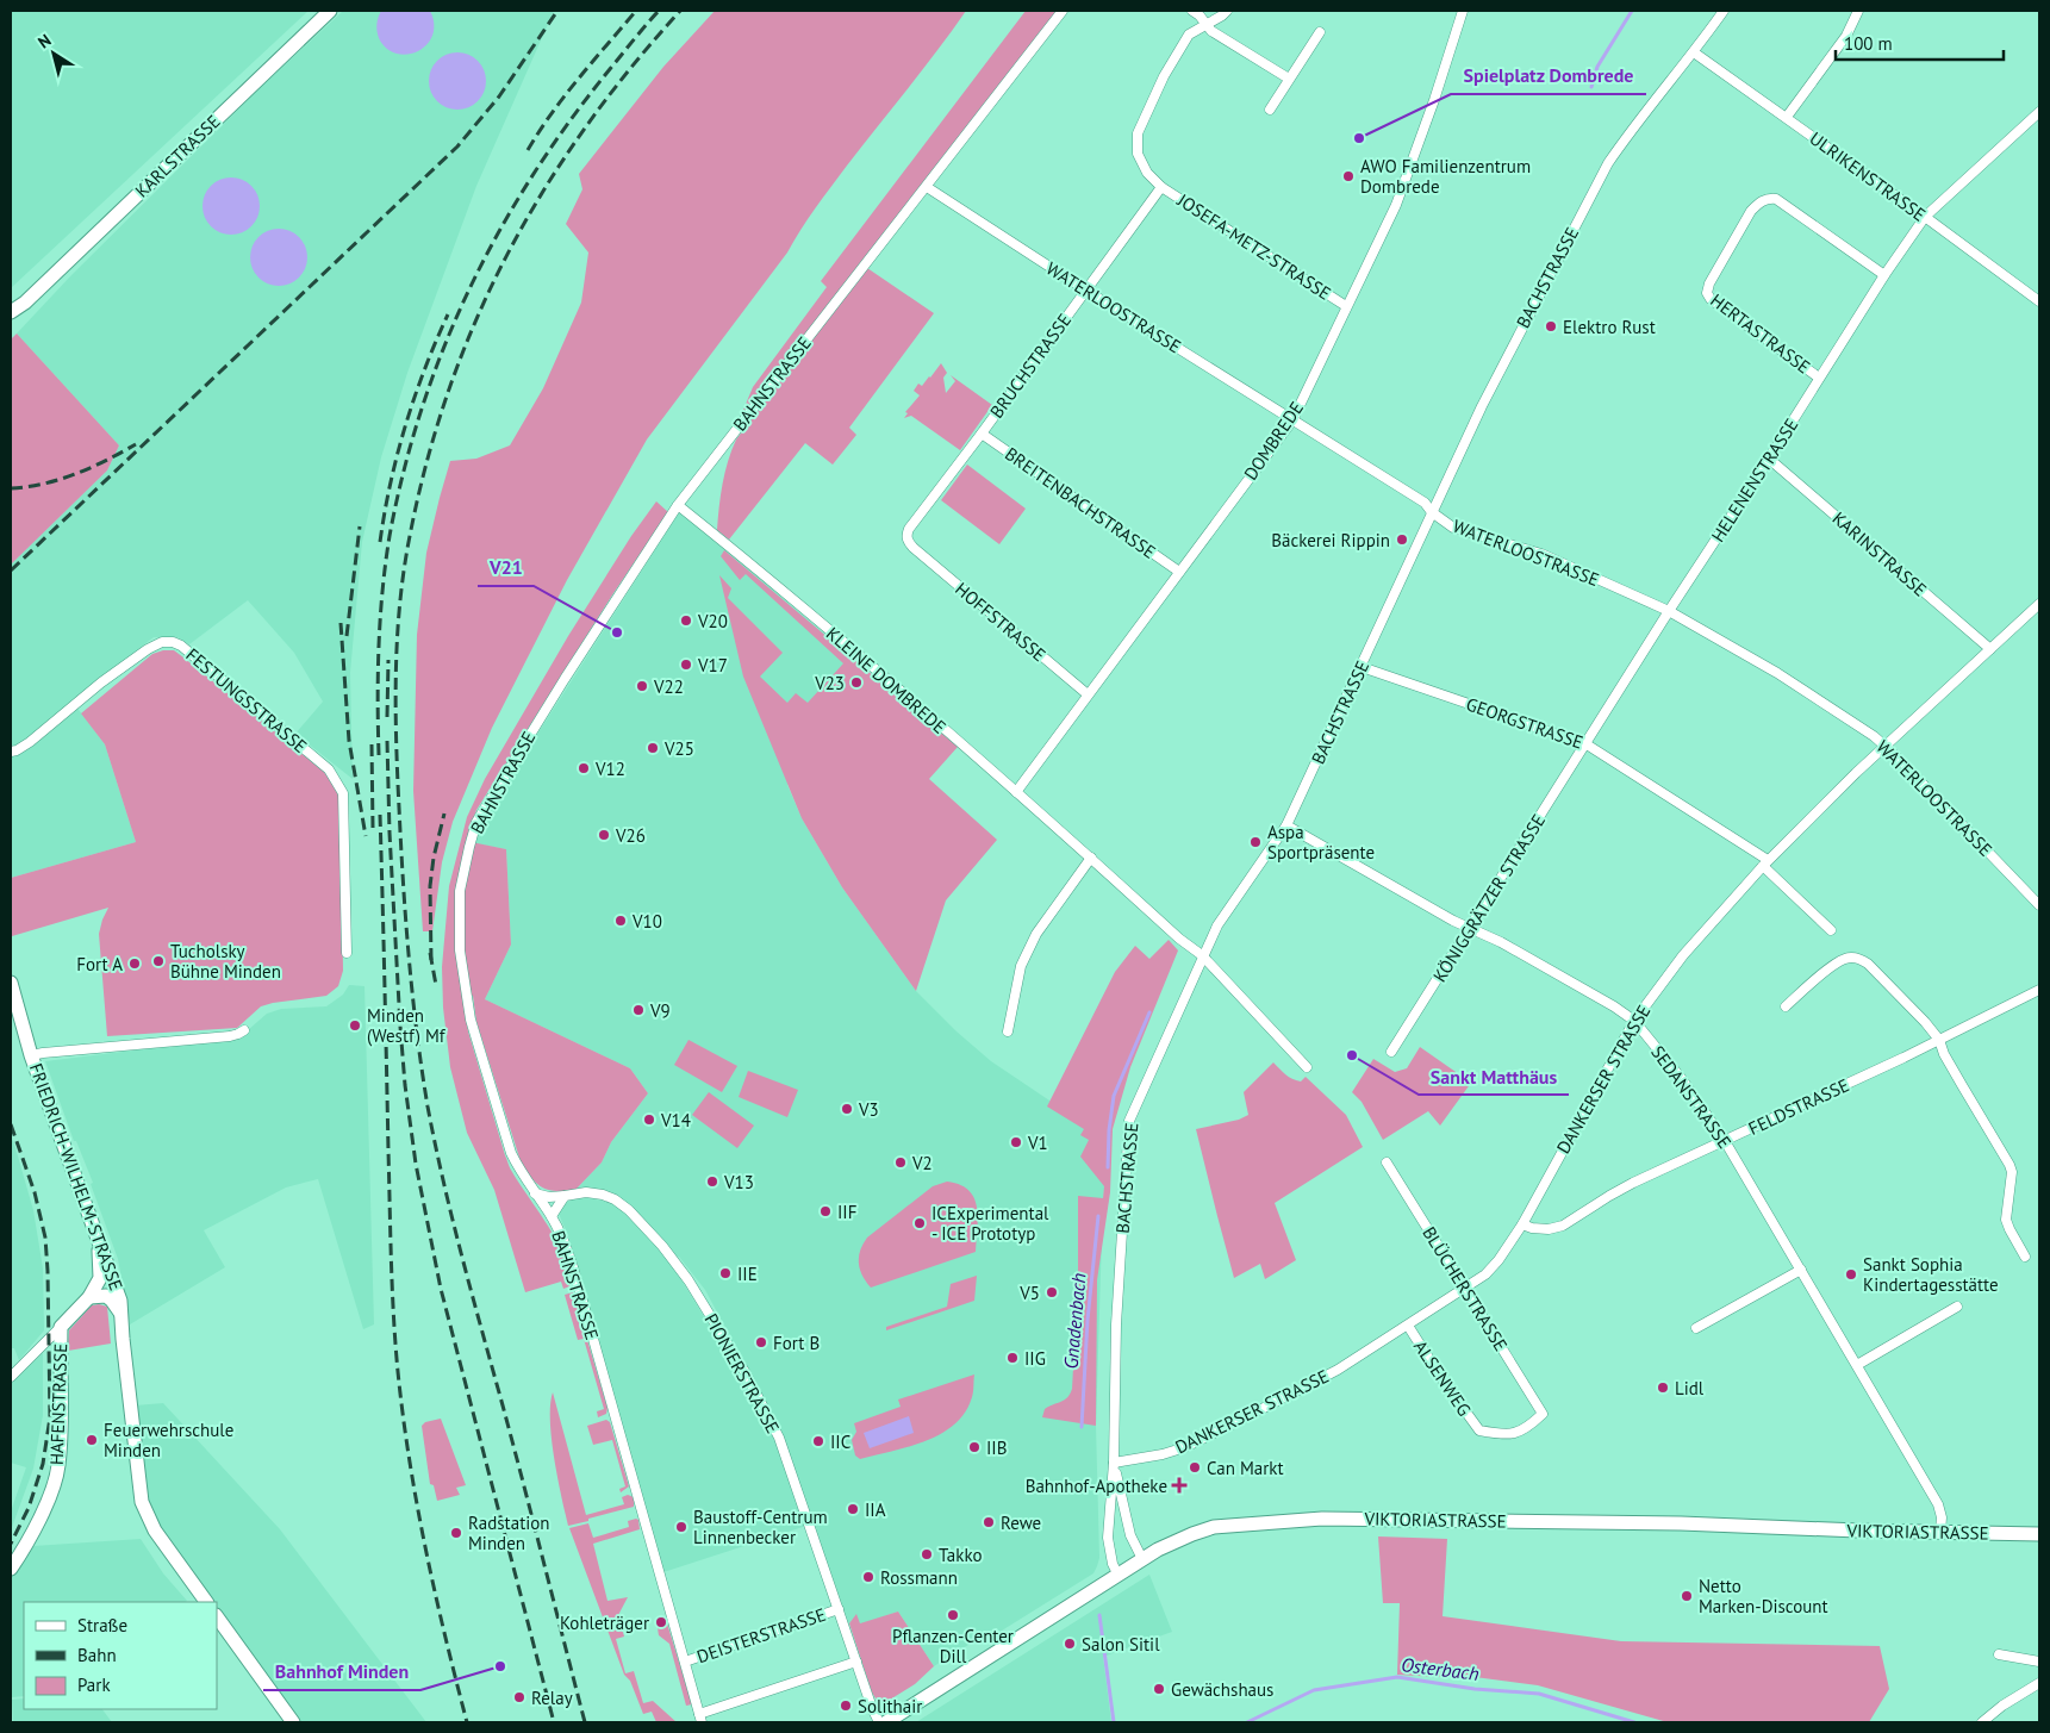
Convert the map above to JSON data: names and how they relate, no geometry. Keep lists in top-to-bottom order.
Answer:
{
  "streets": {
    "main road": [
      "KARLSTRASSE",
      "FRIEDRICH-WILHELM-STRASSE",
      "HAFENSTRASSE",
      "VIKTORIASTRASSE"
    ],
    "street": [
      "ULRIKENSTRASSE",
      "JOSEFA-METZ-STRASSE",
      "BACHSTRASSE",
      "WATERLOOSTRASSE",
      "HERTASTRASSE",
      "BRUCHSTRASSE",
      "BAHNSTRASSE",
      "DOMBREDE",
      "HELENENSTRASSE",
      "BREITENBACHSTRASSE",
      "KARINSTRASSE",
      "HOFFSTRASSE",
      "KLEINE DOMBREDE",
      "FESTUNGSSTRASSE",
      "GEORGSTRASSE",
      "KÖNIGGRÄTZER STRASSE",
      "DANKERSER STRASSE",
      "SEDANSTRASSE",
      "FELDSTRASSE",
      "BLÜCHERSTRASSE",
      "PIONIERSTRASSE",
      "ALSENWEG",
      "DEISTERSTRASSE"
    ]
  },
  "crossings": [
    ["ULRIKENSTRASSE", "BACHSTRASSE"],
    ["ULRIKENSTRASSE", "HELENENSTRASSE"],
    ["JOSEFA-METZ-STRASSE", "BRUCHSTRASSE"],
    ["JOSEFA-METZ-STRASSE", "DOMBREDE"],
    ["BACHSTRASSE", "WATERLOOSTRASSE"],
    ["BACHSTRASSE", "KLEINE DOMBREDE"],
    ["BACHSTRASSE", "GEORGSTRASSE"],
    ["BACHSTRASSE", "DANKERSER STRASSE"],
    ["BACHSTRASSE", "SEDANSTRASSE"],
    ["BACHSTRASSE", "VIKTORIASTRASSE"],
    ["WATERLOOSTRASSE", "BRUCHSTRASSE"],
    ["WATERLOOSTRASSE", "BAHNSTRASSE"],
    ["WATERLOOSTRASSE", "DOMBREDE"],
    ["WATERLOOSTRASSE", "HELENENSTRASSE"],
    ["WATERLOOSTRASSE", "DANKERSER STRASSE"],
    ["HERTASTRASSE", "HELENENSTRASSE"],
    ["BRUCHSTRASSE", "BREITENBACHSTRASSE"],
    ["BRUCHSTRASSE", "HOFFSTRASSE"],
    ["BAHNSTRASSE", "KLEINE DOMBREDE"],
    ["BAHNSTRASSE", "PIONIERSTRASSE"],
    ["BAHNSTRASSE", "DEISTERSTRASSE"],
    ["DOMBREDE", "BREITENBACHSTRASSE"],
    ["DOMBREDE", "HOFFSTRASSE"],
    ["DOMBREDE", "KLEINE DOMBREDE"],
    ["HELENENSTRASSE", "KARINSTRASSE"],
    ["HELENENSTRASSE", "GEORGSTRASSE"],
    ["HELENENSTRASSE", "KÖNIGGRÄTZER STRASSE"],
    ["KARINSTRASSE", "DANKERSER STRASSE"],
    ["GEORGSTRASSE", "KÖNIGGRÄTZER STRASSE"],
    ["GEORGSTRASSE", "DANKERSER STRASSE"],
    ["KÖNIGGRÄTZER STRASSE", "SEDANSTRASSE"],
    ["DANKERSER STRASSE", "SEDANSTRASSE"],
    ["DANKERSER STRASSE", "FELDSTRASSE"],
    ["DANKERSER STRASSE", "BLÜCHERSTRASSE"],
    ["DANKERSER STRASSE", "ALSENWEG"],
    ["SEDANSTRASSE", "FELDSTRASSE"],
    ["SEDANSTRASSE", "VIKTORIASTRASSE"],
    ["FRIEDRICH-WILHELM-STRASSE", "HAFENSTRASSE"],
    ["BLÜCHERSTRASSE", "ALSENWEG"],
    ["PIONIERSTRASSE", "DEISTERSTRASSE"]
  ],
  "water": ["Gnadenbach", "Osterbach"],
  "places": {
    "other": [
      "Spielplatz Dombrede",
      "AWO Familienzentrum Dombrede",
      "Elektro Rust",
      "Bäckerei Rippin",
      "V20",
      "V21",
      "V17",
      "V23",
      "V22",
      "V25",
      "V12",
      "V26",
      "Aspa Sportpräsente",
      "V10",
      "Tucholsky Bühne Minden",
      "Fort A",
      "V9",
      "Minden (Westf) Mf",
      "Sankt Matthäus",
      "V3",
      "V14",
      "V1",
      "V2",
      "V13",
      "IIF",
      "ICExperimental - ICE Prototyp",
      "IIE",
      "Sankt Sophia Kindertagesstätte",
      "V5",
      "Fort B",
      "IIG",
      "Lidl",
      "Feuerwehrschule Minden",
      "IIC",
      "IIB",
      "Can Markt",
      "IIA",
      "Rewe",
      "Baustoff-Centrum Linnenbecker",
      "Radstation Minden",
      "Takko",
      "Rossmann",
      "Netto Marken-Discount",
      "Pflanzen-Center Dill",
      "Kohleträger",
      "Salon Sitil",
      "Bahnhof Minden",
      "Gewächshaus",
      "Relay",
      "Solithair"
    ],
    "health": ["Bahnhof-Apotheke"]
  },
  "legend": ["Straße", "Bahn", "Park"],
  "scale_bar": "100 m",
  "north": "top left"
}
